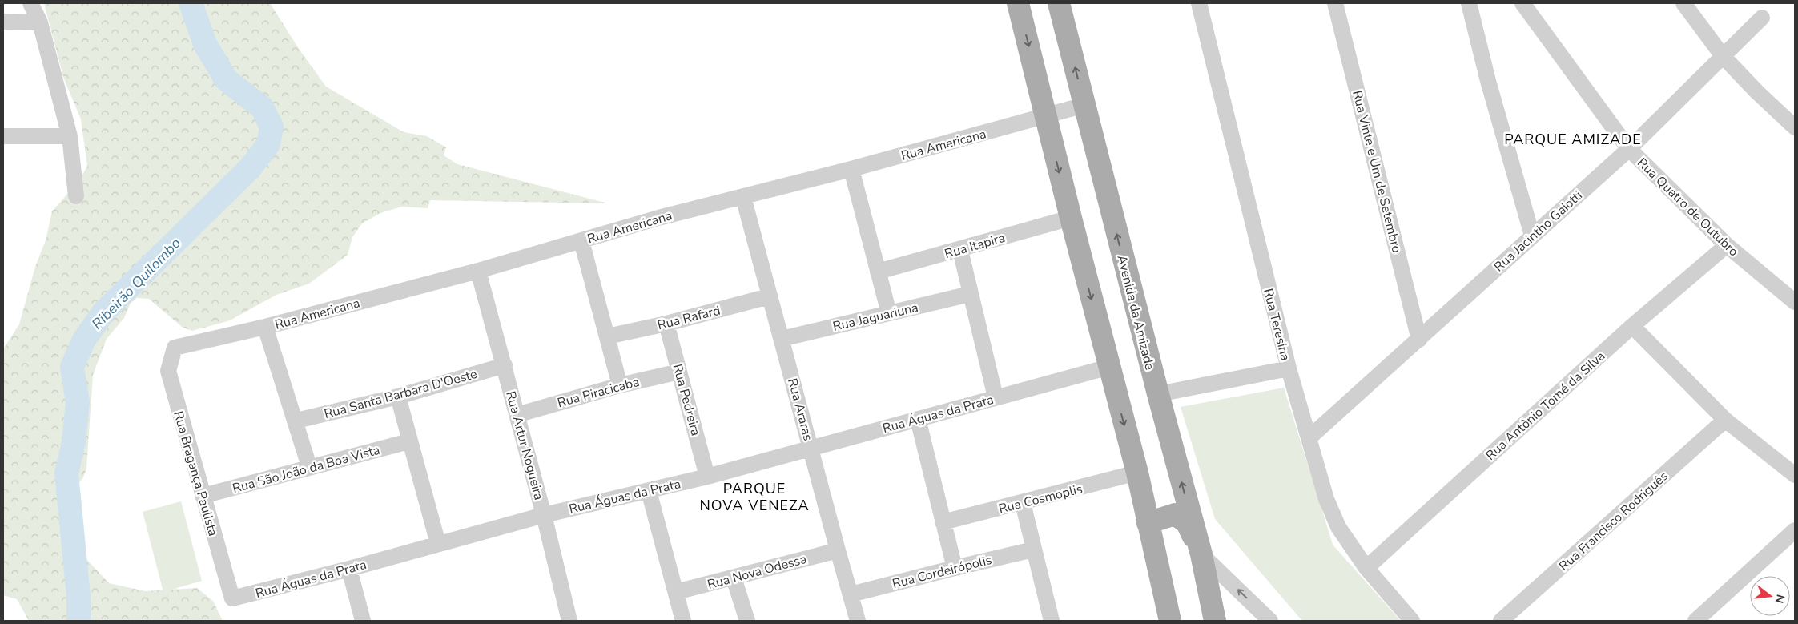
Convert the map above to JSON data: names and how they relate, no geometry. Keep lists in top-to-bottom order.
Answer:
{
  "streets": {
    "main road": ["Avenida da Amizade"],
    "street": [
      "Rua Americana",
      "Rua Vinte e Um de Setembro",
      "Rua Quatro de Outubro",
      "Rua Jacintho Gaiotti",
      "Rua Itapira",
      "Rua Jaguariuna",
      "Rua Rafard",
      "Rua Teresina",
      "Rua Piracicaba",
      "Rua Santa Barbara D'Oeste",
      "Rua Pedreira",
      "Rua Antônio Tomé da Silva",
      "Rua Araras",
      "Rua Águas da Prata",
      "Rua Artur Nogueira",
      "Rua São João da Boa Vista",
      "Rua Bragança Paulista",
      "Rua Cosmoplis",
      "Rua Francisco Rodriguês",
      "Rua Nova Odessa",
      "Rua Cordeirópolis"
    ]
  },
  "crossings": [
    ["Rua Americana", "Avenida da Amizade"],
    ["Rua Americana", "Rua Araras"],
    ["Rua Americana", "Rua Artur Nogueira"],
    ["Rua Americana", "Rua Bragança Paulista"],
    ["Rua Vinte e Um de Setembro", "Rua Jacintho Gaiotti"],
    ["Rua Quatro de Outubro", "Rua Jacintho Gaiotti"],
    ["Rua Quatro de Outubro", "Rua Antônio Tomé da Silva"],
    ["Rua Jacintho Gaiotti", "Rua Teresina"],
    ["Rua Jaguariuna", "Rua Araras"],
    ["Rua Rafard", "Rua Pedreira"],
    ["Rua Rafard", "Rua Araras"],
    ["Rua Teresina", "Rua Antônio Tomé da Silva"],
    ["Rua Piracicaba", "Rua Pedreira"],
    ["Rua Piracicaba", "Rua Artur Nogueira"],
    ["Rua Santa Barbara D'Oeste", "Rua Artur Nogueira"],
    ["Rua Pedreira", "Rua Águas da Prata"],
    ["Rua Araras", "Rua Águas da Prata"],
    ["Rua Araras", "Rua Nova Odessa"],
    ["Rua Araras", "Rua Cordeirópolis"],
    ["Rua Águas da Prata", "Rua Artur Nogueira"],
    ["Rua Águas da Prata", "Rua Bragança Paulista"],
    ["Rua São João da Boa Vista", "Rua Bragança Paulista"]
  ],
  "districts": ["PARQUE AMIZADE", "PARQUE NOVA VENEZA"],
  "water": ["Ribeirão Quilombo"],
  "north": "right"
}
